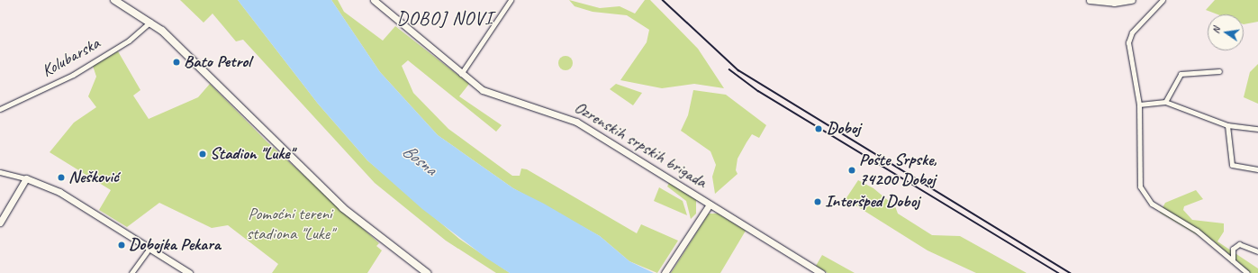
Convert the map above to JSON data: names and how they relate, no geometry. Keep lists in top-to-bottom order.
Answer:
{
  "streets": {
    "main road": ["Ozrenskih srpskih brigada"],
    "street": ["Kolubarska"]
  },
  "districts": ["DOBOJ NOVI"],
  "water": ["Bosna"],
  "parks": ["Pomoćni tereni stadiona \"Luke\""],
  "places": [
    "Bato Petrol",
    "Doboj",
    "Stadion \"Luke\"",
    "Pošte Srpske, 74200 Doboj",
    "Nešković",
    "Interšped Doboj",
    "Dobojka Pekara"
  ],
  "north": "left"
}
